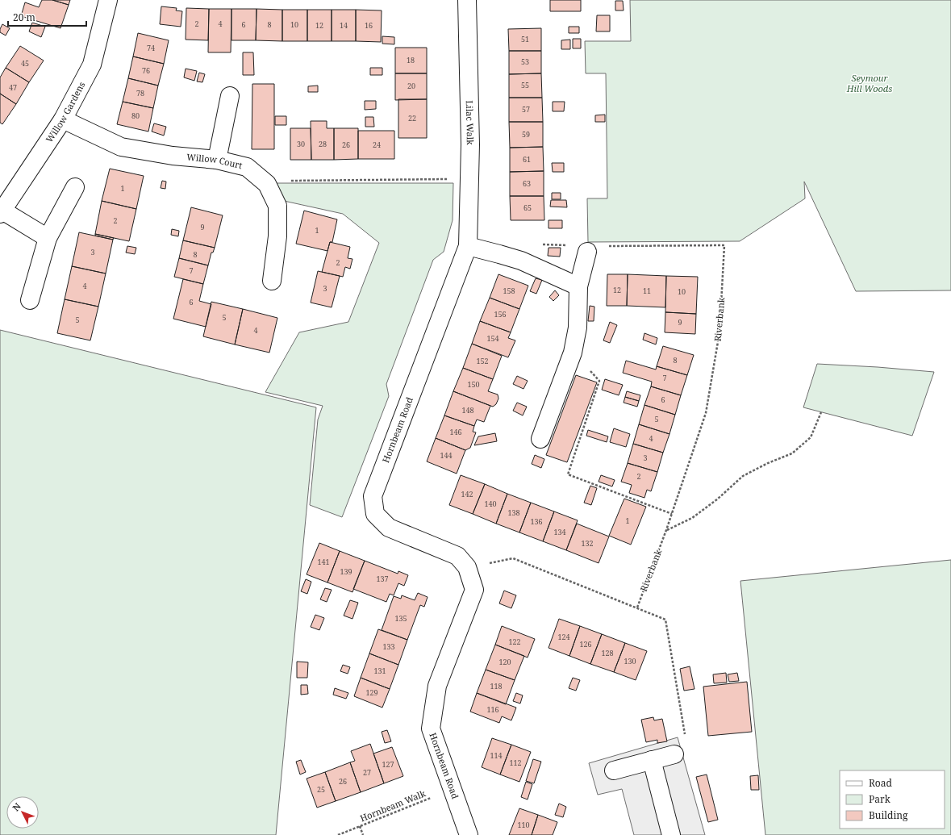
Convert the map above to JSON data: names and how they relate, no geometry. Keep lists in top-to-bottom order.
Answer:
{
  "streets": {
    "street": [
      "Willow Gardens",
      "Lilac Walk",
      "Willow Court",
      "Hornbeam Road"
    ],
    "path": ["Riverbank", "Hornbeam Walk"]
  },
  "crossings": [
    ["Willow Gardens", "Willow Court"],
    ["Lilac Walk", "Hornbeam Road"],
    ["Hornbeam Road", "Hornbeam Walk"]
  ],
  "parks": ["Seymour Hill Woods"],
  "house_numbers": [
    "2",
    "4",
    "6",
    "8",
    "10",
    "12",
    "14",
    "16",
    "51",
    "74",
    "18",
    "53",
    "45",
    "76",
    "55",
    "20",
    "47",
    "78",
    "57",
    "80",
    "22",
    "59",
    "30",
    "28",
    "26",
    "24",
    "61",
    "63",
    "1",
    "65",
    "2",
    "9",
    "1",
    "3",
    "8",
    "2",
    "7",
    "4",
    "3",
    "12",
    "158",
    "11",
    "10",
    "6",
    "156",
    "5",
    "5",
    "9",
    "4",
    "154",
    "8",
    "152",
    "7",
    "150",
    "6",
    "148",
    "5",
    "146",
    "4",
    "144",
    "3",
    "2",
    "142",
    "140",
    "138",
    "1",
    "136",
    "134",
    "132",
    "141",
    "139",
    "137",
    "135",
    "124",
    "122",
    "126",
    "133",
    "128",
    "130",
    "120",
    "131",
    "118",
    "129",
    "116",
    "114",
    "112",
    "127",
    "27",
    "26",
    "25",
    "110"
  ],
  "legend": ["Road", "Park", "Building"],
  "scale_bar": "20 m",
  "north": "top left"
}
